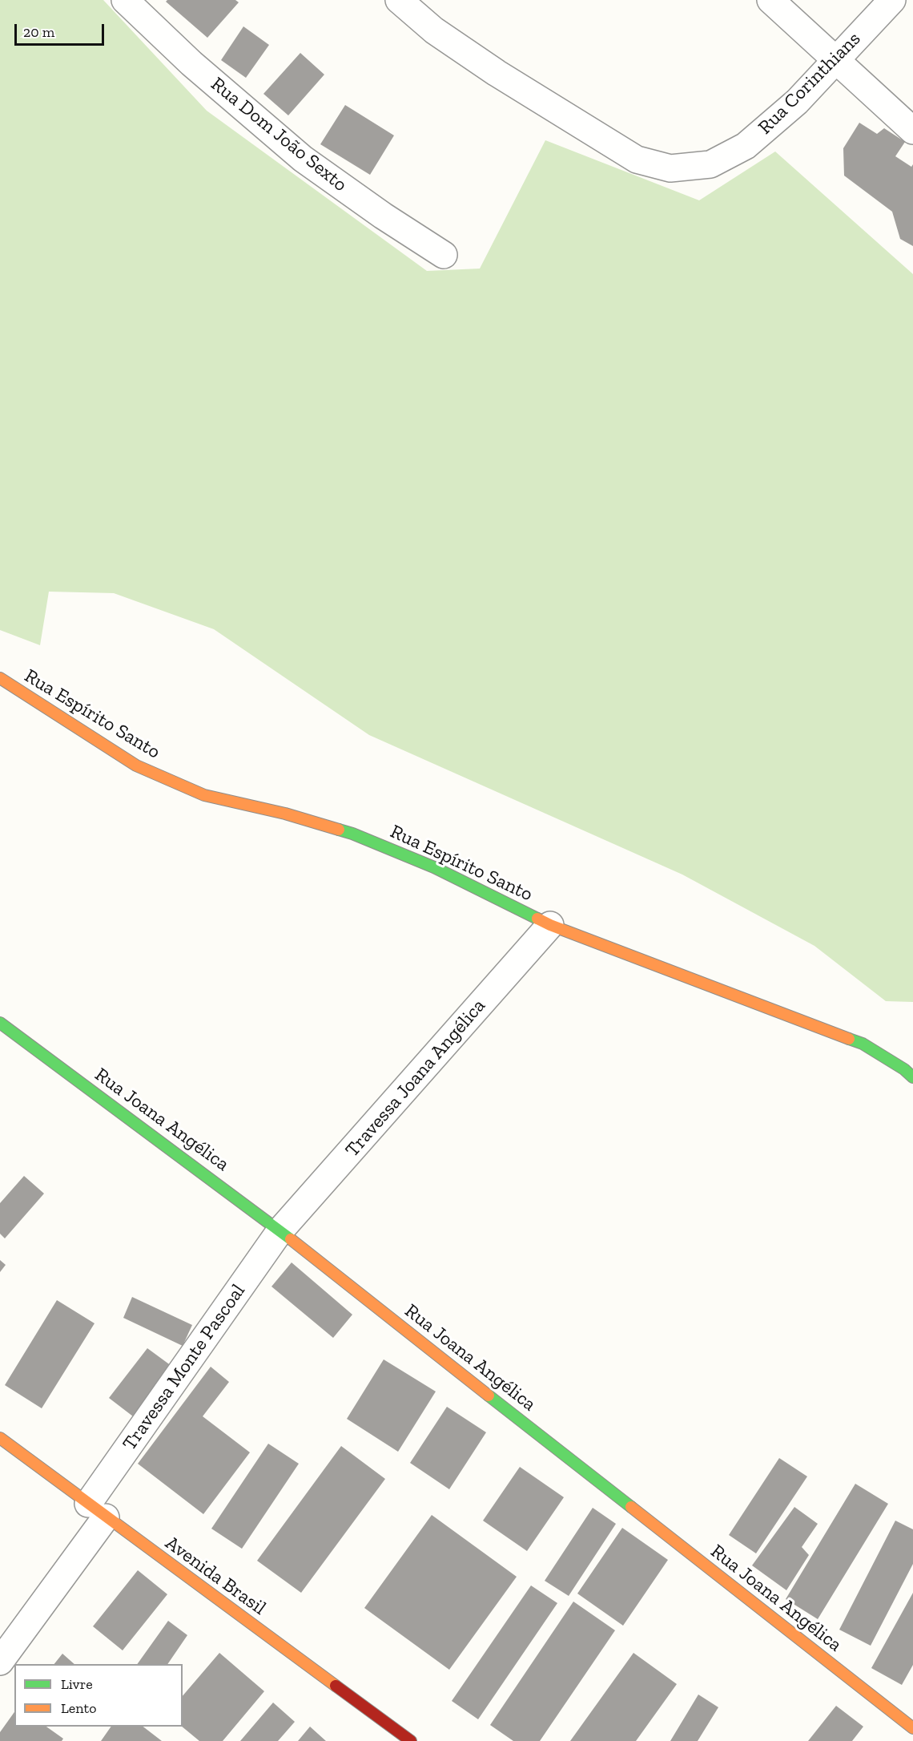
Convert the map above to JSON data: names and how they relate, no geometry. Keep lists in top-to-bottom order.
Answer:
{
  "streets": {
    "street": [
      "Rua Corinthians",
      "Rua Dom João Sexto",
      "Rua Espírito Santo",
      "Travessa Joana Angélica",
      "Rua Joana Angélica",
      "Travessa Monte Pascoal",
      "Avenida Brasil"
    ]
  },
  "crossings": [
    ["Rua Espírito Santo", "Travessa Joana Angélica"],
    ["Travessa Joana Angélica", "Rua Joana Angélica"],
    ["Travessa Joana Angélica", "Travessa Monte Pascoal"],
    ["Rua Joana Angélica", "Travessa Monte Pascoal"],
    ["Travessa Monte Pascoal", "Avenida Brasil"]
  ],
  "legend": ["Livre", "Lento"],
  "scale_bar": "20 m"
}
